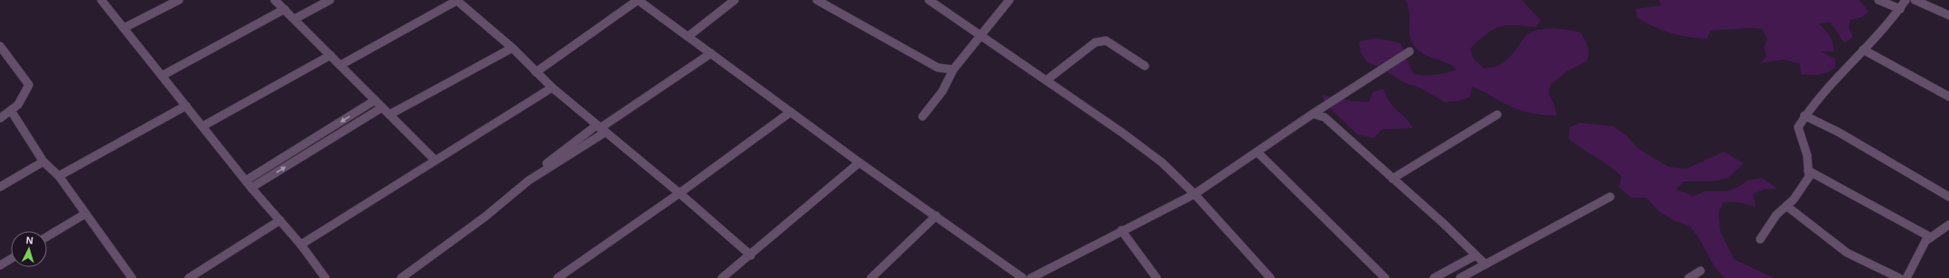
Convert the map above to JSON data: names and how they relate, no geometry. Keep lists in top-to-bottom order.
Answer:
{
  "north": "top"
}
